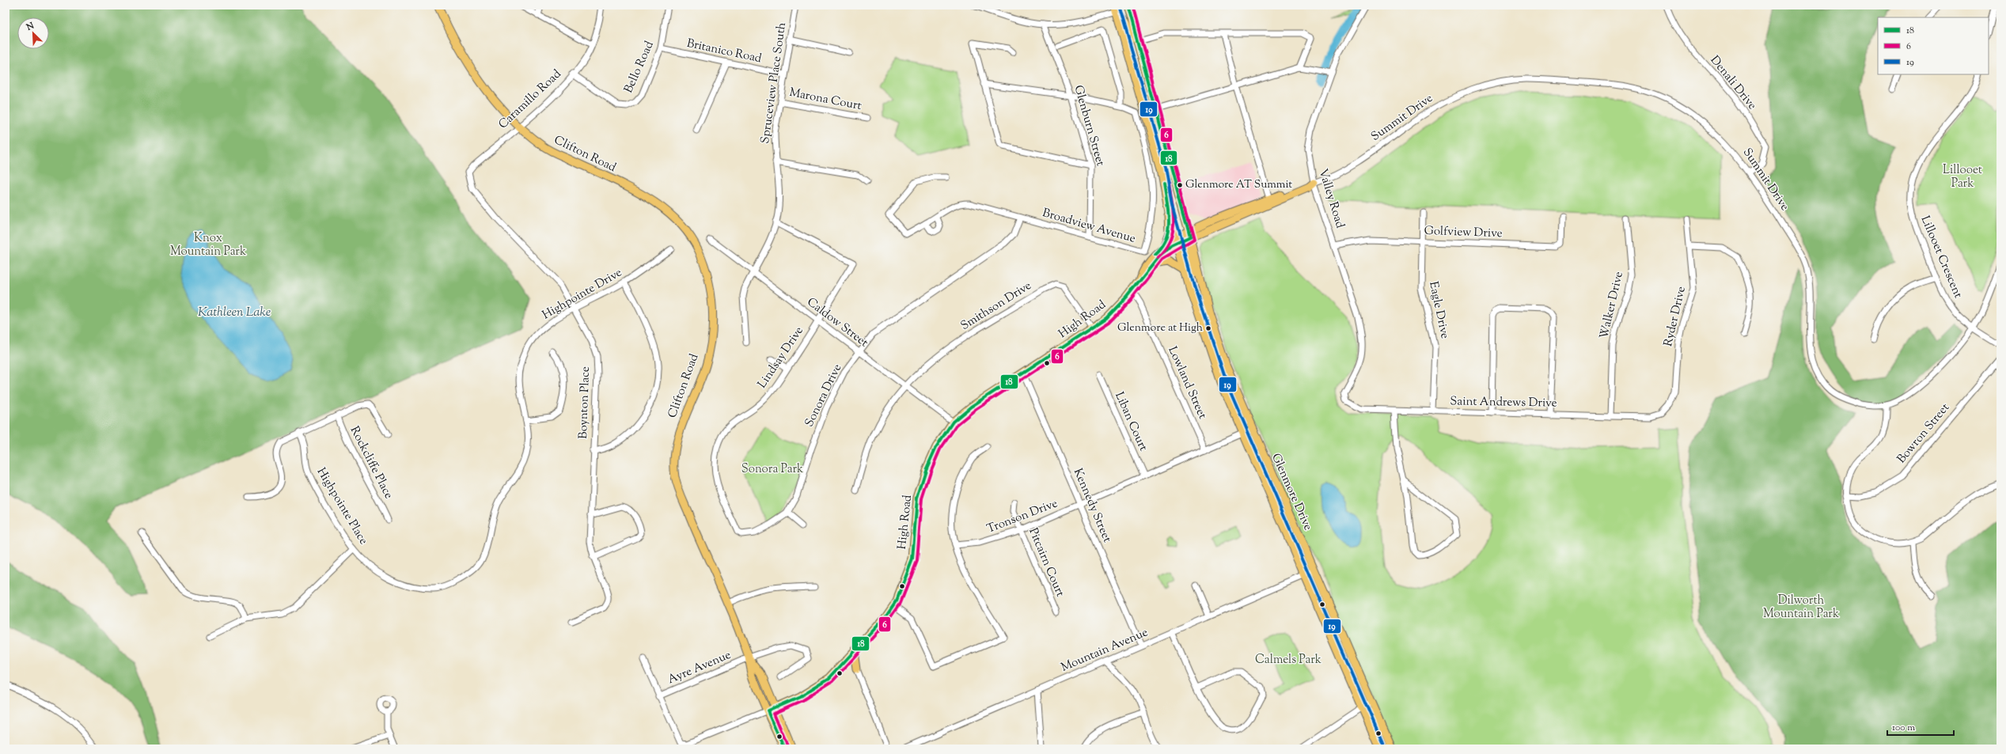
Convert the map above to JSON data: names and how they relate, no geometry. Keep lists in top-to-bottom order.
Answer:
{
  "streets": {
    "main road": [
      "Summit Drive",
      "Clifton Road",
      "High Road",
      "Glenmore Drive"
    ],
    "street": [
      "Britanico Road",
      "Bello Road",
      "Spruceview Place South",
      "Denali Drive",
      "Caramillo Road",
      "Marona Court",
      "Glenburn Street",
      "Valley Road",
      "Broadview Avenue",
      "Golfview Drive",
      "Lillooet Crescent",
      "Highpointe Drive",
      "Walker Drive",
      "Smithson Drive",
      "Eagle Drive",
      "Ryder Drive",
      "Caldow Street",
      "Lindsay Drive",
      "Lowland Street",
      "Sonora Drive",
      "Boynton Place",
      "Saint Andrews Drive",
      "Liban Court",
      "Bowron Street",
      "Rockcliffe Place",
      "Kennedy Street",
      "Highpointe Place",
      "Tronson Drive",
      "Pitcairn Court",
      "Mountain Avenue",
      "Ayre Avenue"
    ]
  },
  "crossings": [
    ["Britanico Road", "Bello Road"],
    ["Britanico Road", "Spruceview Place South"],
    ["Bello Road", "Caramillo Road"],
    ["Spruceview Place South", "Marona Court"],
    ["Spruceview Place South", "Caldow Street"],
    ["Spruceview Place South", "Lindsay Drive"],
    ["Denali Drive", "Summit Drive"],
    ["Caramillo Road", "Clifton Road"],
    ["Caramillo Road", "Boynton Place"],
    ["Summit Drive", "Valley Road"],
    ["Summit Drive", "Lillooet Crescent"],
    ["Summit Drive", "High Road"],
    ["Summit Drive", "Glenmore Drive"],
    ["Glenburn Street", "Broadview Avenue"],
    ["Clifton Road", "High Road"],
    ["Clifton Road", "Ayre Avenue"],
    ["Valley Road", "Golfview Drive"],
    ["Valley Road", "Saint Andrews Drive"],
    ["Broadview Avenue", "Sonora Drive"],
    ["Golfview Drive", "Eagle Drive"],
    ["Highpointe Drive", "Boynton Place"],
    ["Highpointe Drive", "Highpointe Place"],
    ["Walker Drive", "Saint Andrews Drive"],
    ["Smithson Drive", "High Road"],
    ["Smithson Drive", "Caldow Street"],
    ["Eagle Drive", "Saint Andrews Drive"],
    ["Ryder Drive", "Saint Andrews Drive"],
    ["High Road", "Caldow Street"],
    ["High Road", "Lowland Street"],
    ["High Road", "Glenmore Drive"],
    ["High Road", "Kennedy Street"],
    ["Caldow Street", "Lindsay Drive"],
    ["Caldow Street", "Sonora Drive"],
    ["Lindsay Drive", "Sonora Drive"],
    ["Lowland Street", "Tronson Drive"],
    ["Liban Court", "Tronson Drive"],
    ["Glenmore Drive", "Tronson Drive"],
    ["Glenmore Drive", "Mountain Avenue"],
    ["Kennedy Street", "Tronson Drive"],
    ["Kennedy Street", "Mountain Avenue"],
    ["Tronson Drive", "Pitcairn Court"]
  ],
  "water": ["Kathleen Lake"],
  "parks": [
    "Lillooet Park",
    "Knox Mountain Park",
    "Sonora Park",
    "Dilworth Mountain Park",
    "Calmels Park"
  ],
  "places": ["Glenmore AT Summit", "Glenmore at High"],
  "lines": ["transit line 18", "transit line 6", "transit line 19"],
  "legend": ["18", "6", "19"],
  "scale_bar": "100 m",
  "north": "top left"
}
